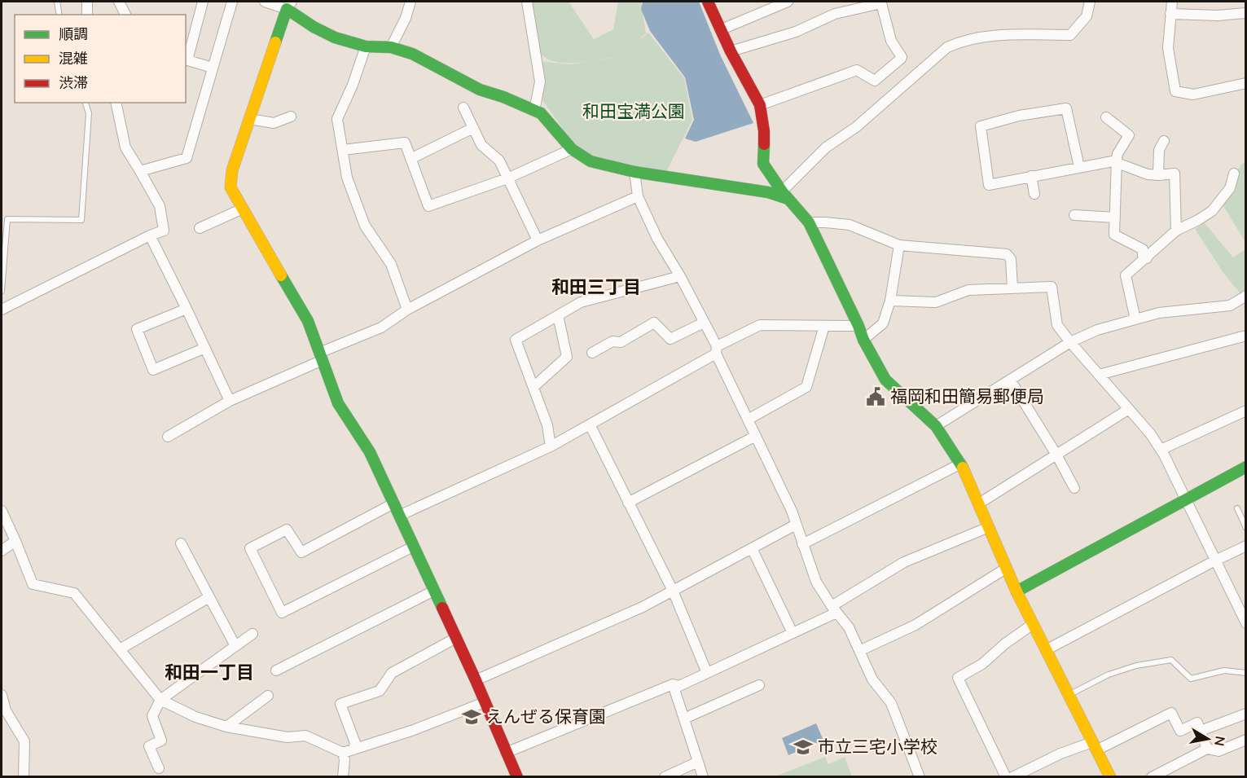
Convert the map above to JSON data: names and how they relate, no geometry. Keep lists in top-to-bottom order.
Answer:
{
  "districts": ["和田三丁目", "和田一丁目"],
  "parks": ["和田宝満公園"],
  "places": {
    "public building": ["福岡和田簡易郵便局"],
    "school or university": ["えんぜる保育園", "市立三宅小学校"]
  },
  "legend": ["順調", "混雑", "渋滞"],
  "north": "right"
}
